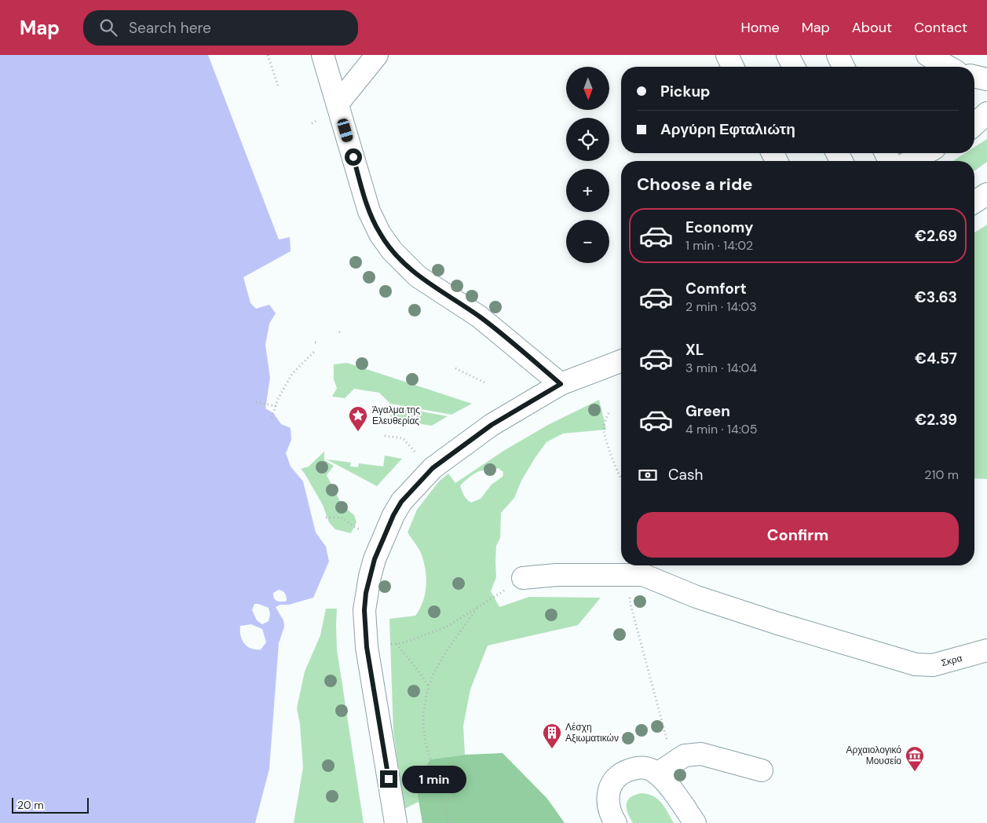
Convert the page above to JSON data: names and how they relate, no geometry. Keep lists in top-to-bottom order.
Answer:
{
  "streets": {
    "street": ["Σκρα"]
  },
  "places": {
    "place": ["Άγαλμα της Ελευθερίας"],
    "building": ["Λέσχη Αξιωματικών"],
    "museum": ["Αρχαιολογικό Μουσείο"]
  },
  "scale_bar": "20 m",
  "north": "bottom",
  "page": {
    "header": "Map",
    "search": "Search here",
    "nav": [
      "Home",
      "Map",
      "About",
      "Contact"
    ],
    "map_buttons": ["+", "−"],
    "banner": ["Pickup", "Αργύρη Εφταλιώτη"],
    "heading": "Choose a ride",
    "list": [
      {
        "name": "Economy",
        "note": "1 min · 14:02",
        "value": "€2.69"
      },
      {
        "name": "Comfort",
        "note": "2 min · 14:03",
        "value": "€3.63"
      },
      {
        "name": "XL",
        "note": "3 min · 14:04",
        "value": "€4.57"
      },
      {
        "name": "Green",
        "note": "4 min · 14:05",
        "value": "€2.39"
      }
    ],
    "pay": ["Cash", "210 m"],
    "buttons": "Confirm",
    "bubble": "1 min",
    "scale": "20 m"
  }
}
